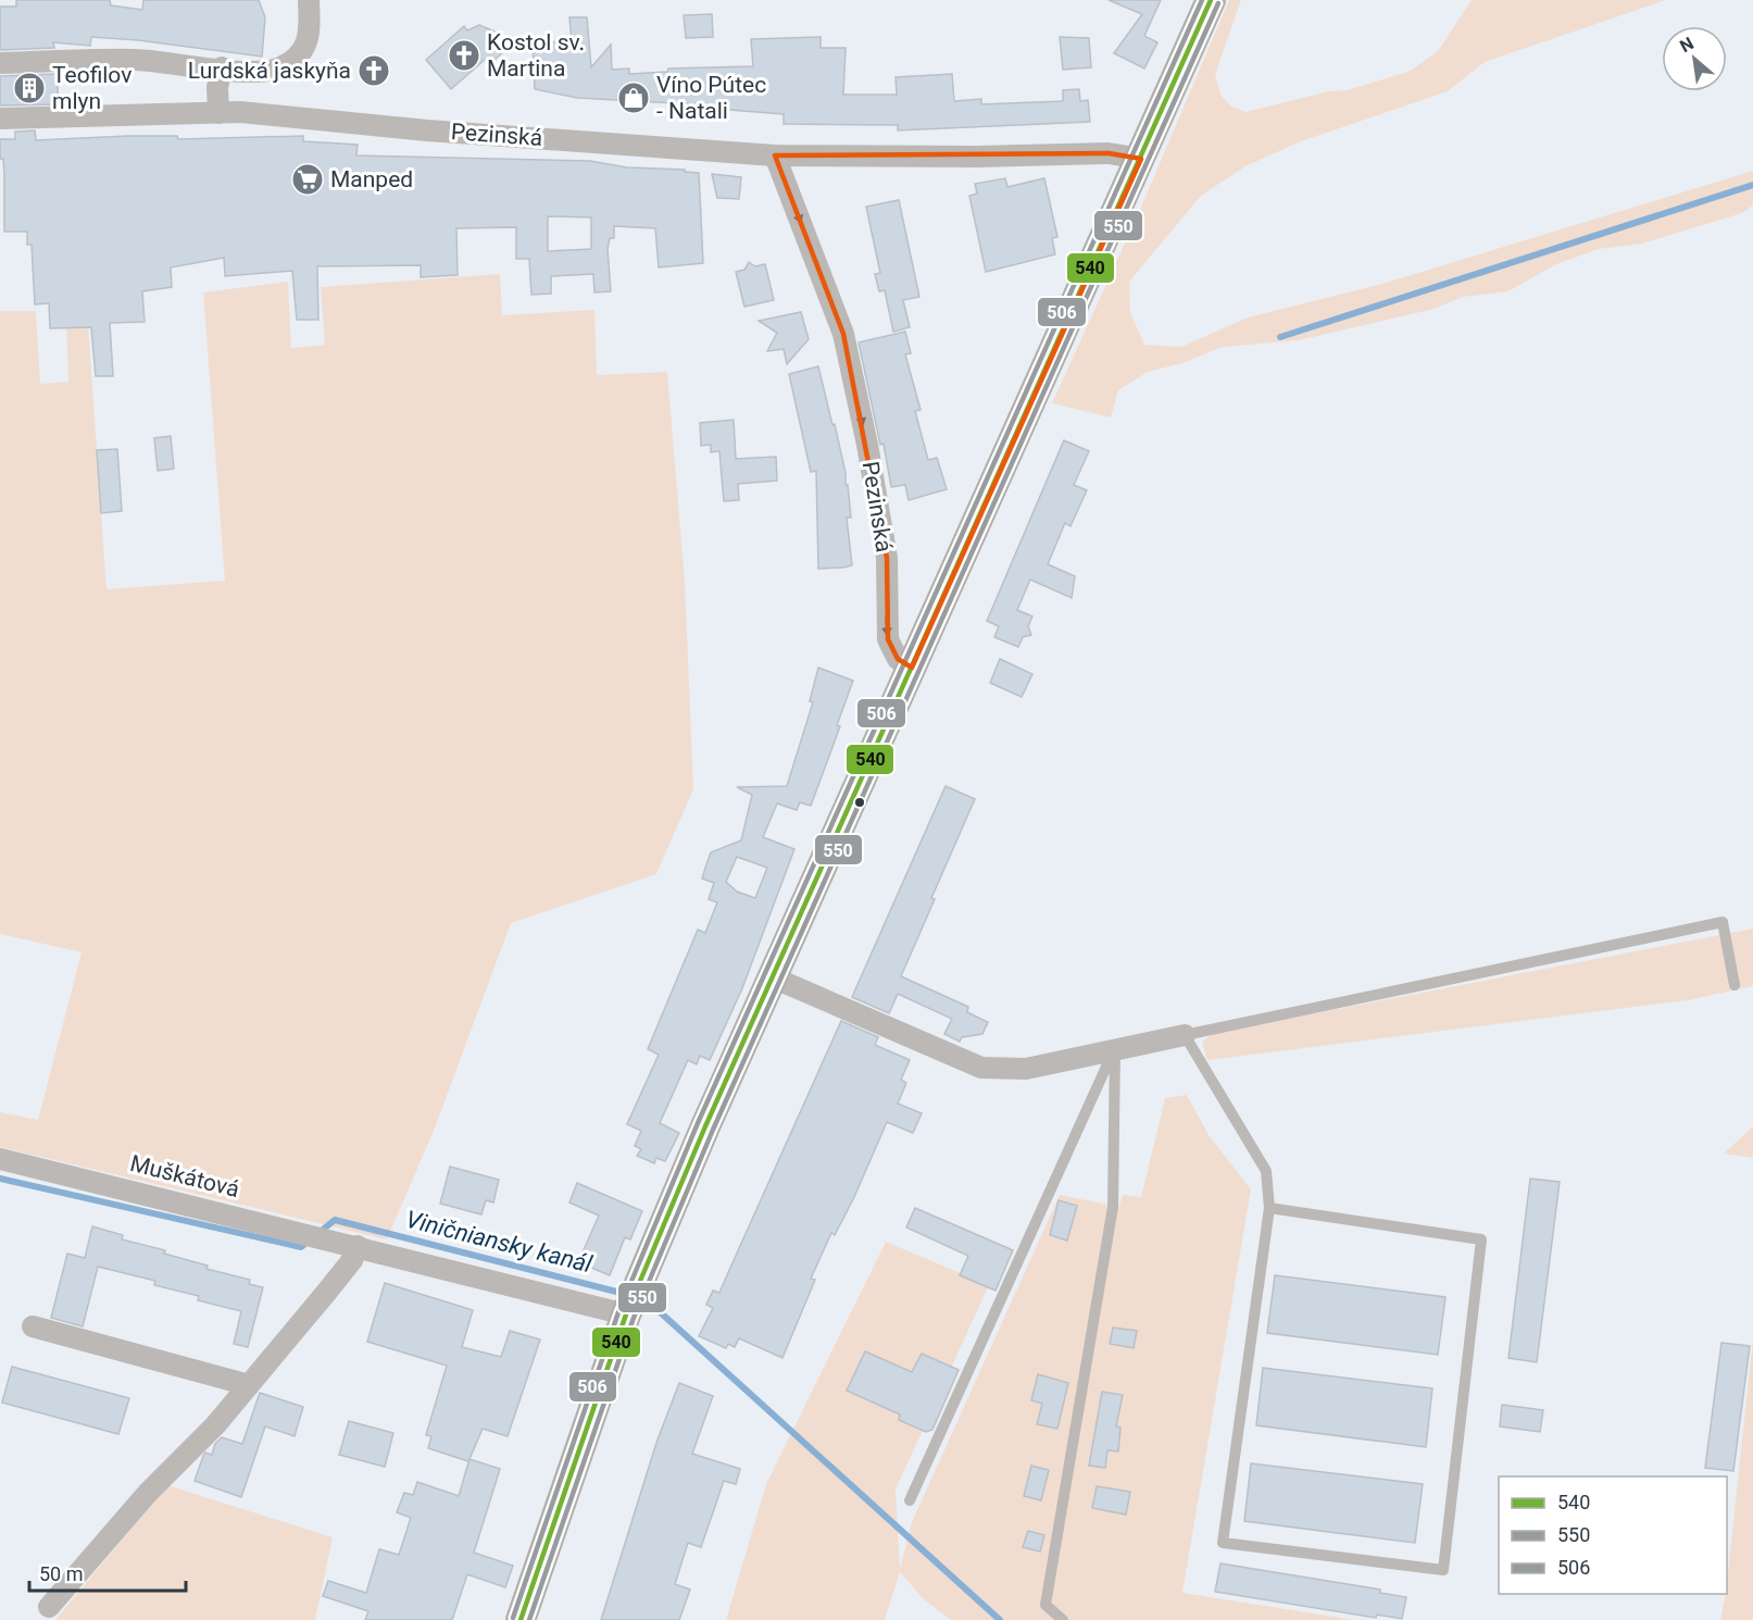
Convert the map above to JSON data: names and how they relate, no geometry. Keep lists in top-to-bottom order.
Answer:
{
  "streets": {
    "street": ["Pezinská", "Muškátová"]
  },
  "water": ["Viničniansky kanál"],
  "places": {
    "church": ["Kostol sv. Martina", "Lurdská jaskyňa"],
    "building": ["Teofilov mlyn"],
    "shop": ["Víno Pútec - Natali"],
    "supermarket": ["Manped"]
  },
  "lines": ["transit line 540", "transit line 506", "transit line 550"],
  "legend": ["540", "550", "506"],
  "scale_bar": "50 m",
  "north": "top left"
}
